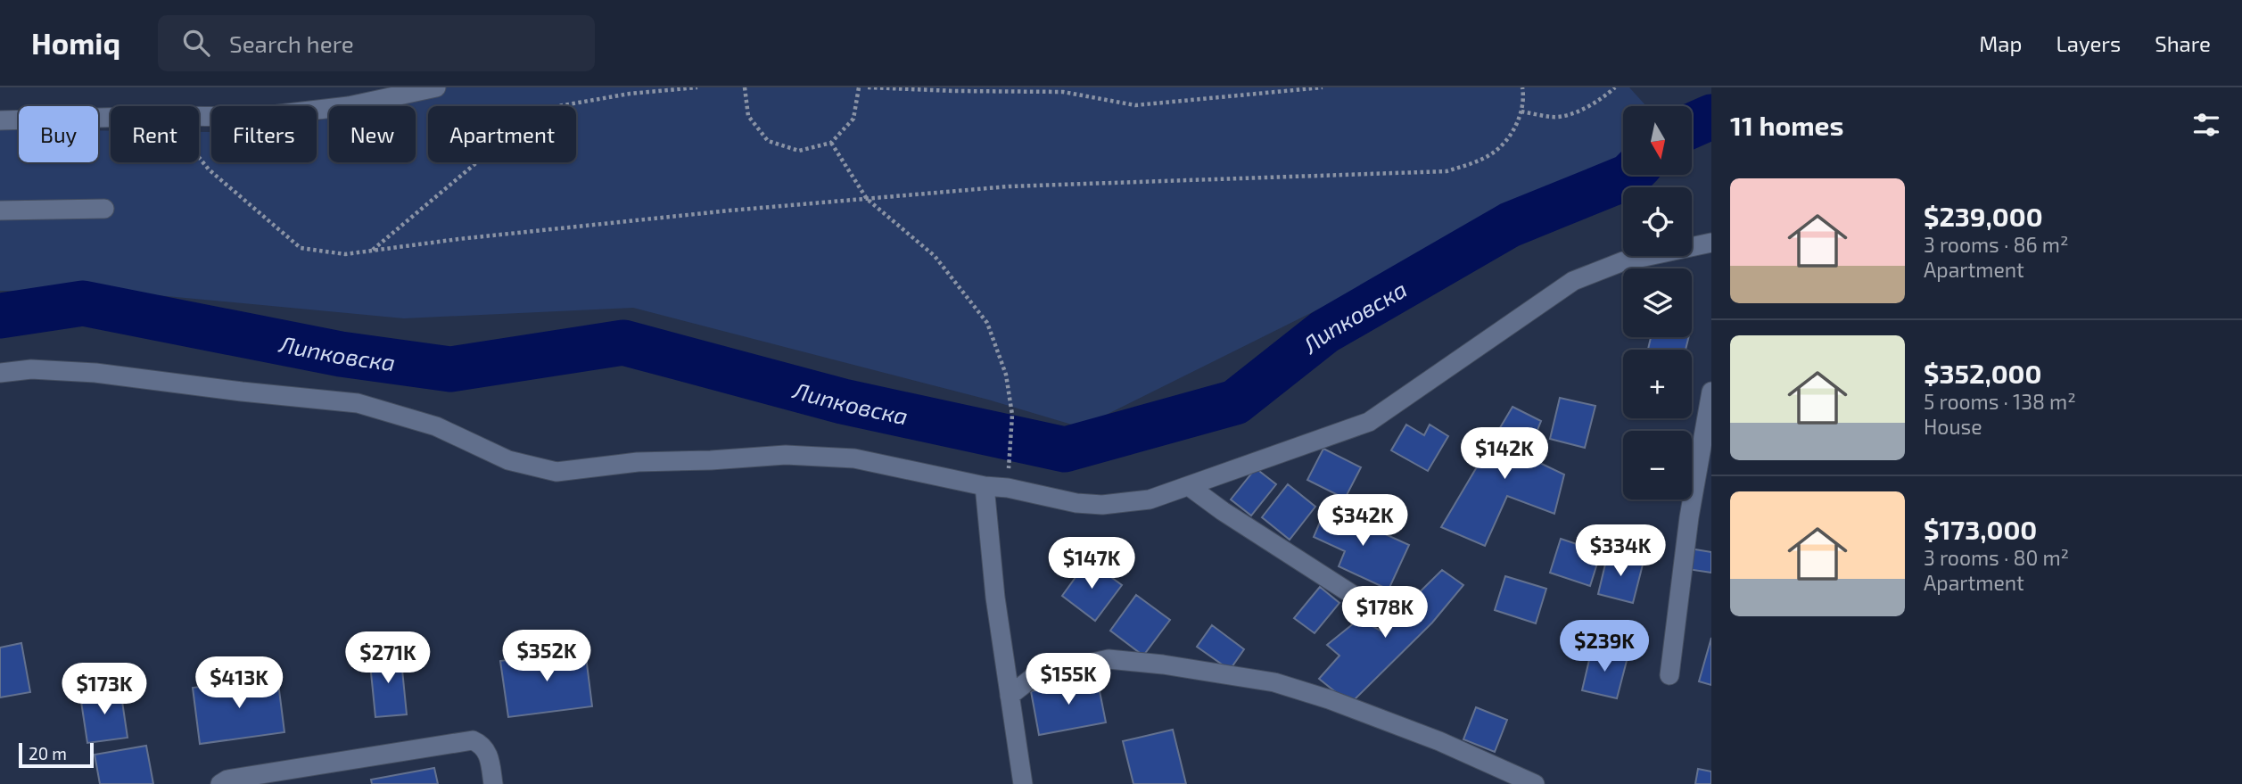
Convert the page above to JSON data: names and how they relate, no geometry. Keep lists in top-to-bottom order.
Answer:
{
  "water": ["Липковска"],
  "scale_bar": "20 m",
  "north": "bottom",
  "page": {
    "header": "Homiq",
    "search": "Search here",
    "nav": ["Map", "Layers", "Share"],
    "heading": "11 homes",
    "map_buttons": ["+", "−"],
    "chip": [
      "Buy",
      "Rent",
      "Filters",
      "New",
      "Apartment"
    ],
    "list": [
      {
        "name": "$239,000",
        "note": "3 rooms · 86 m² · Apartment"
      },
      {
        "name": "$352,000",
        "note": "5 rooms · 138 m² · House"
      },
      {
        "name": "$173,000",
        "note": "3 rooms · 80 m² · Apartment"
      }
    ],
    "price": [
      "$142K",
      "$342K",
      "$334K",
      "$147K",
      "$178K",
      "$239K",
      "$352K",
      "$271K",
      "$155K",
      "$413K",
      "$173K"
    ],
    "scale": "20 m"
  }
}
